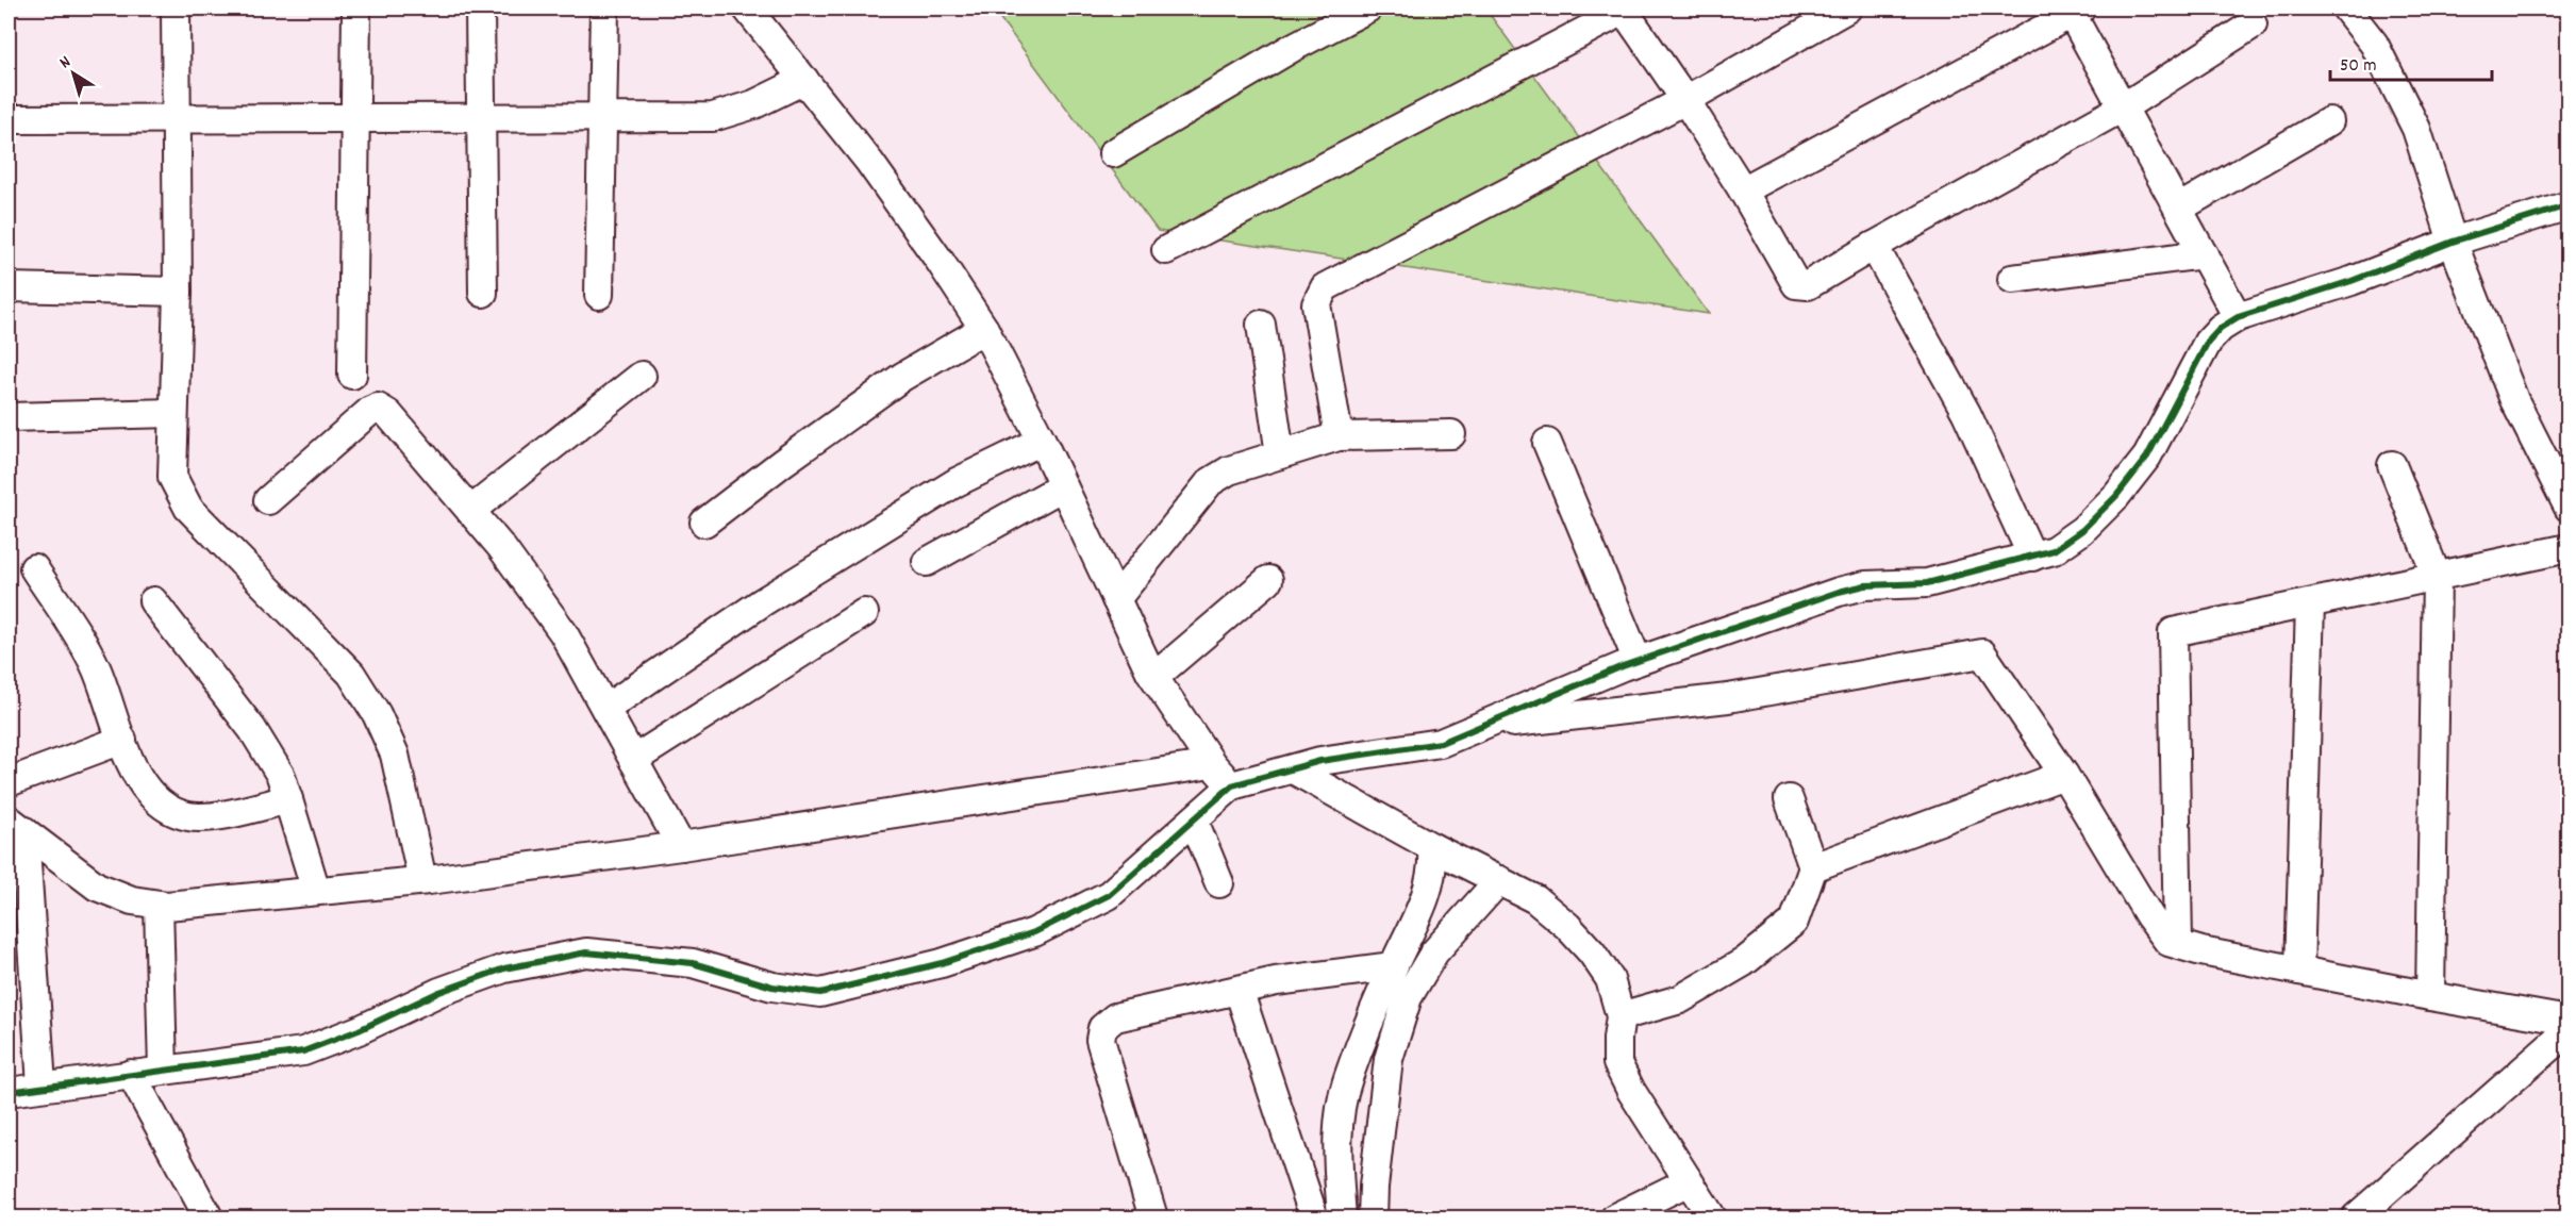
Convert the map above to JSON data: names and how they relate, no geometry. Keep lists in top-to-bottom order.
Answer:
{
  "scale_bar": "50 m",
  "north": "top left"
}
